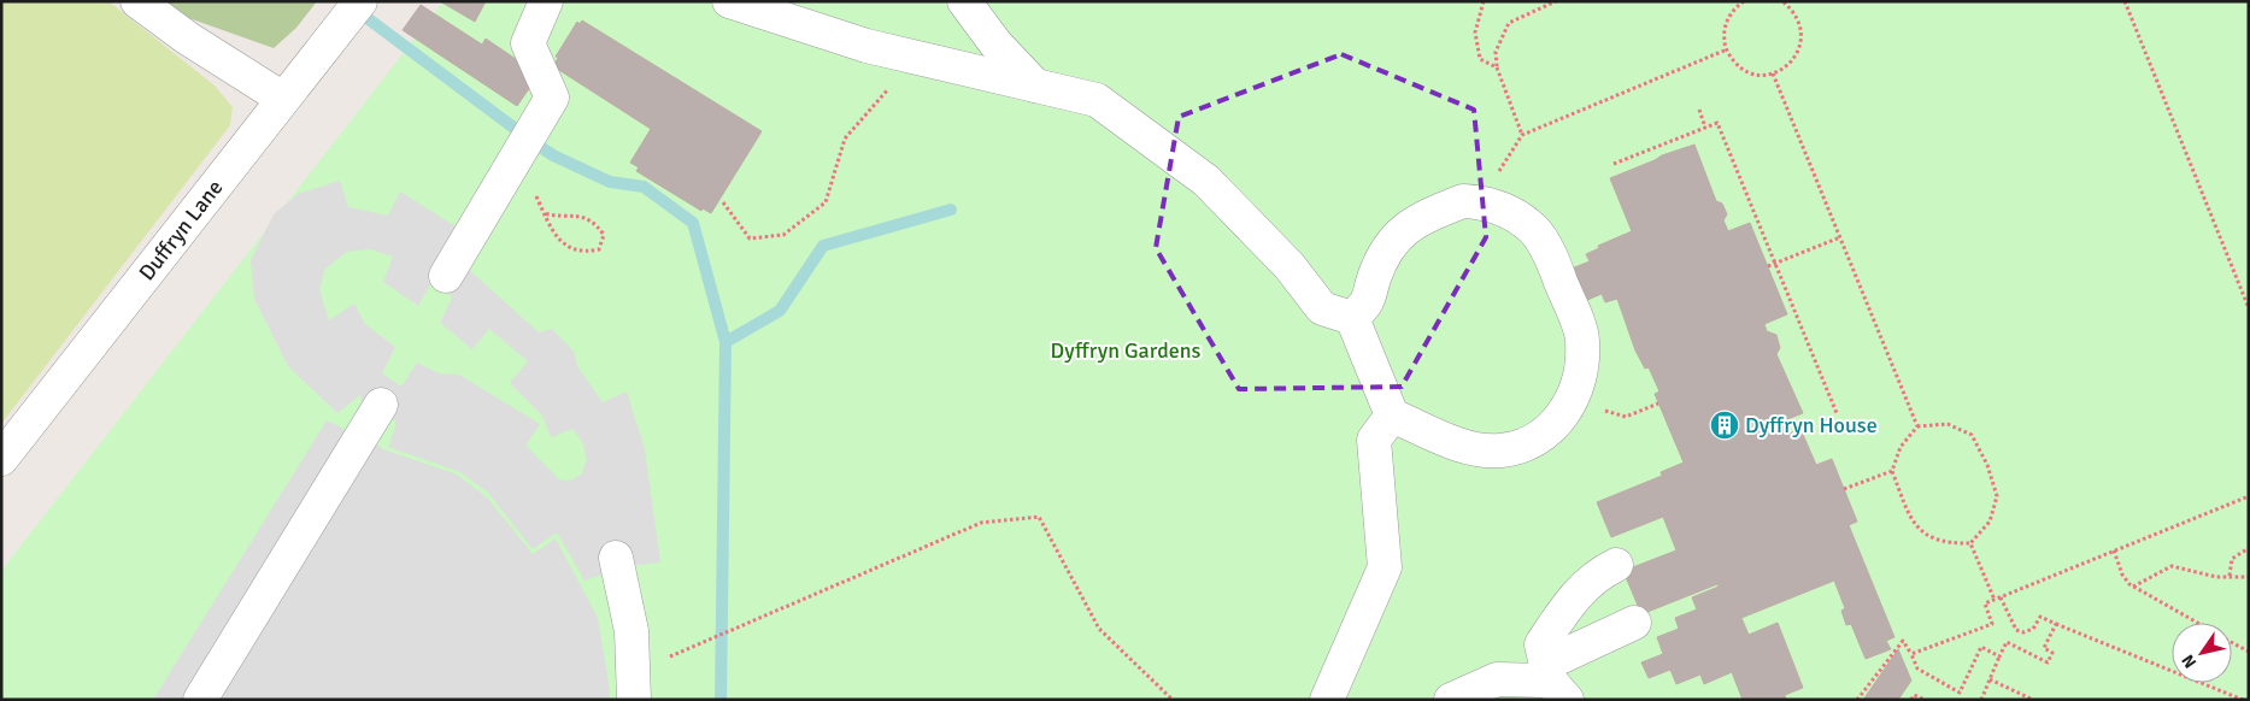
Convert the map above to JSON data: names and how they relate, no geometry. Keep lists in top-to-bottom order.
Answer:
{
  "streets": {
    "street": ["Duffryn Lane"]
  },
  "parks": ["Dyffryn Gardens"],
  "places": {
    "building": ["Dyffryn House"]
  },
  "north": "bottom left"
}
